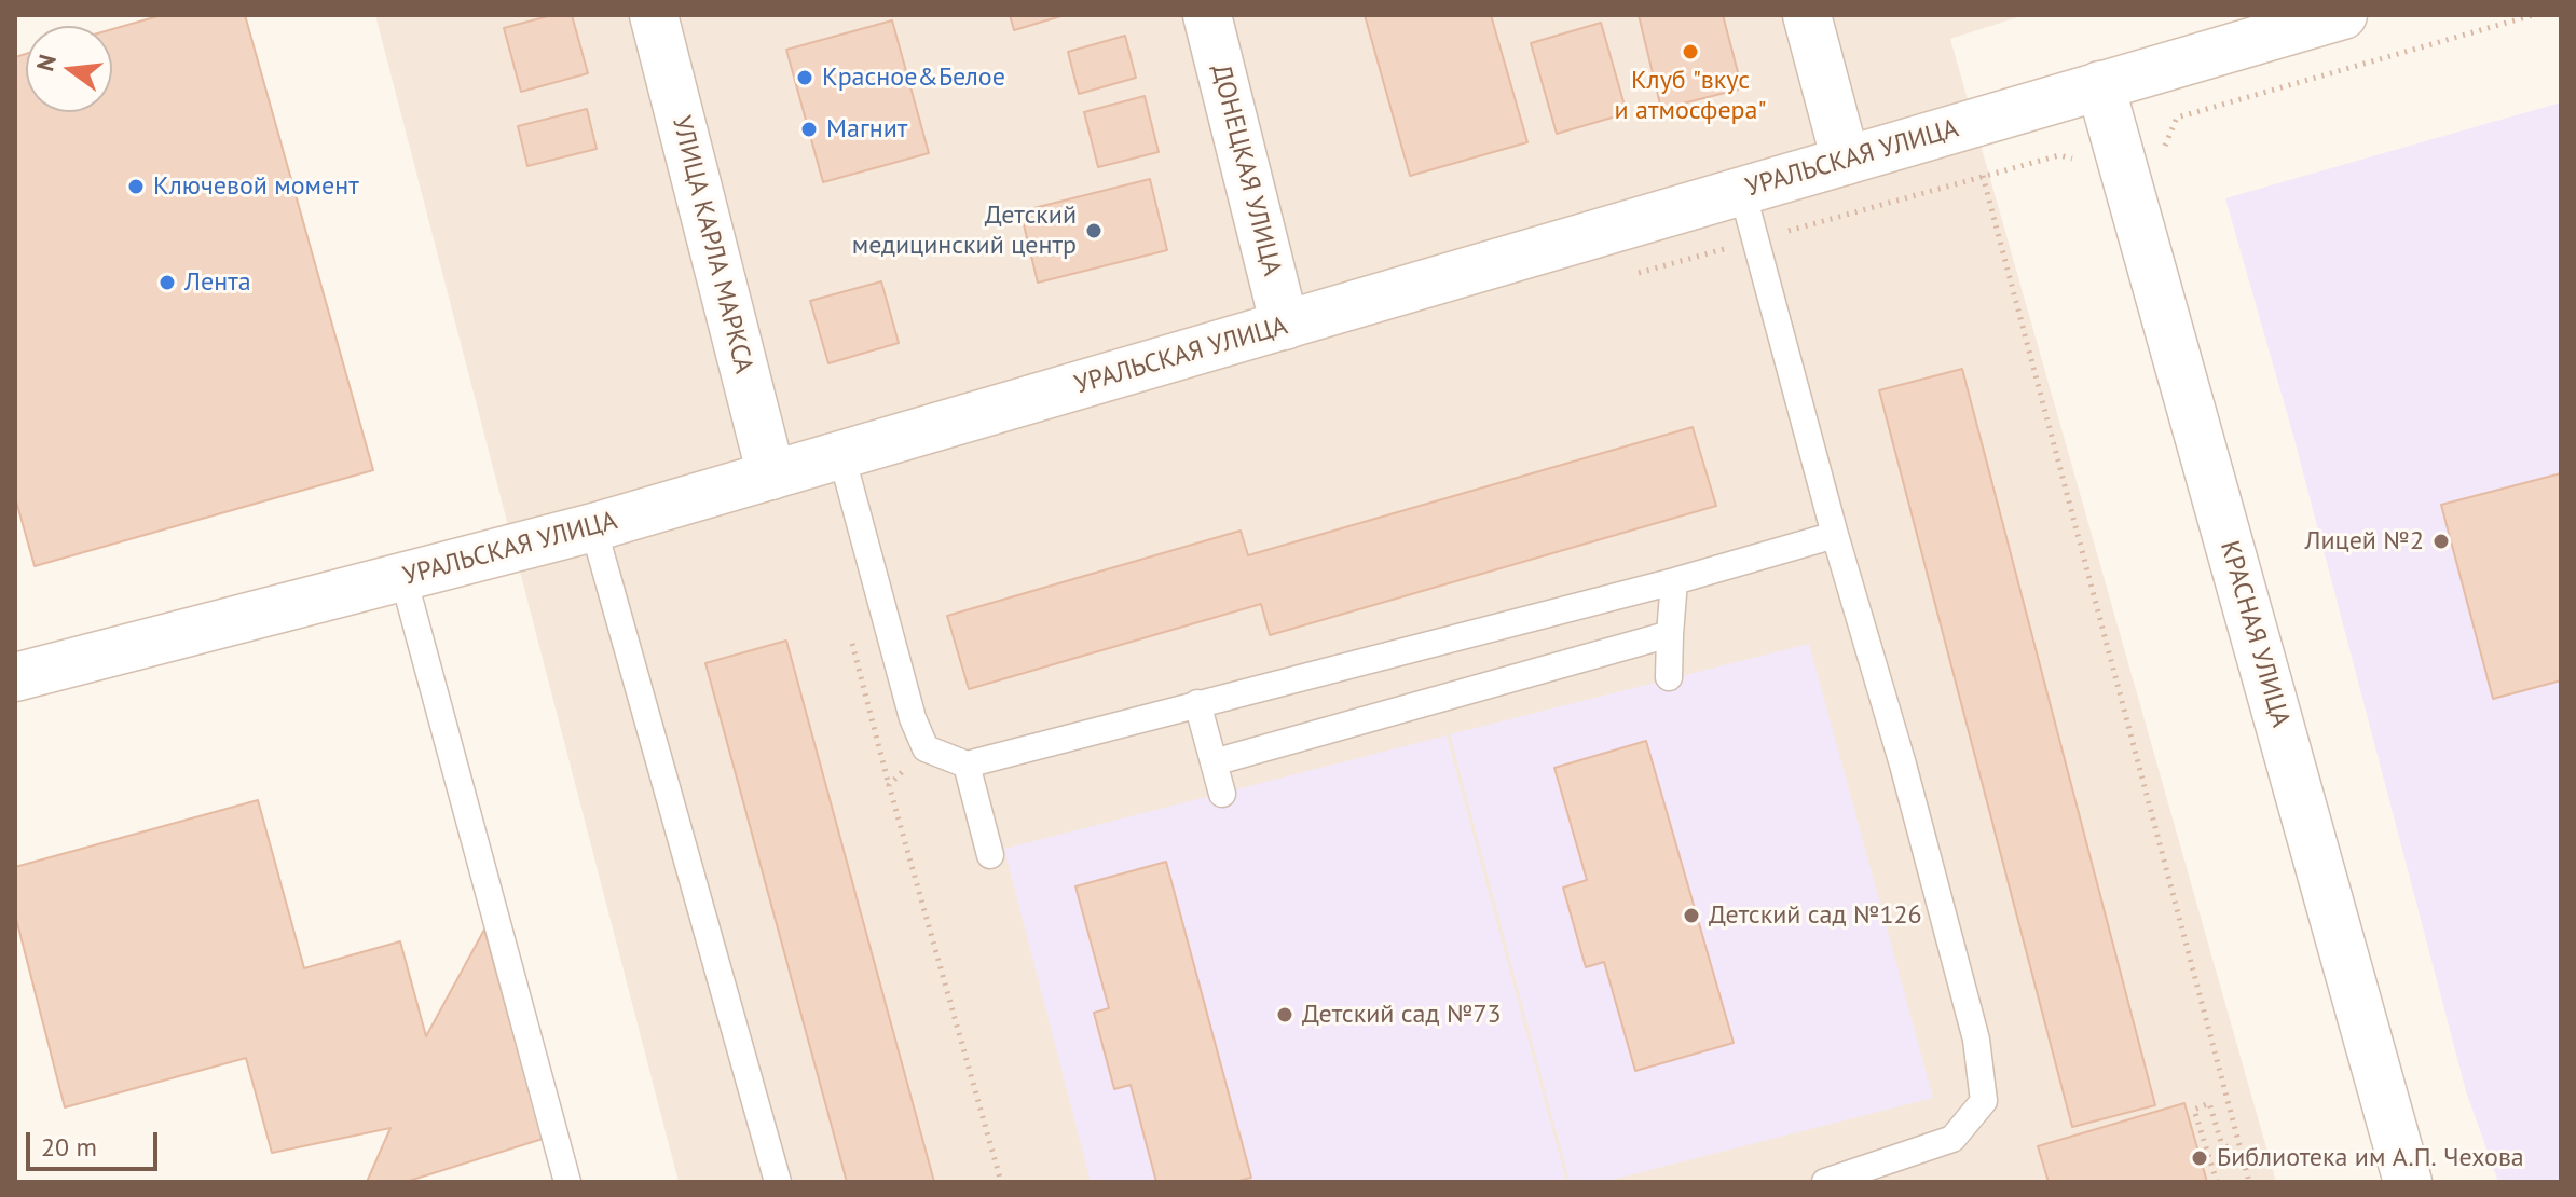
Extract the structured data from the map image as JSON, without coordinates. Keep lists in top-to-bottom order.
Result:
{
  "streets": {
    "street": [
      "УРАЛЬСКАЯ УЛИЦА",
      "ДОНЕЦКАЯ УЛИЦА",
      "УЛИЦА КАРЛА МАРКСА",
      "КРАСНАЯ УЛИЦА"
    ]
  },
  "crossings": [
    ["УРАЛЬСКАЯ УЛИЦА", "ДОНЕЦКАЯ УЛИЦА"],
    ["УРАЛЬСКАЯ УЛИЦА", "УЛИЦА КАРЛА МАРКСА"],
    ["УРАЛЬСКАЯ УЛИЦА", "КРАСНАЯ УЛИЦА"]
  ],
  "places": [
    "Клуб \"вкус и атмосфера\"",
    "Красное&Белое",
    "Магнит",
    "Ключевой момент",
    "Детский медицинский центр",
    "Лента",
    "Лицей №2",
    "Детский сад №126",
    "Детский сад №73",
    "Библиотека им А.П. Чехова"
  ],
  "scale_bar": "20 m",
  "north": "left"
}
